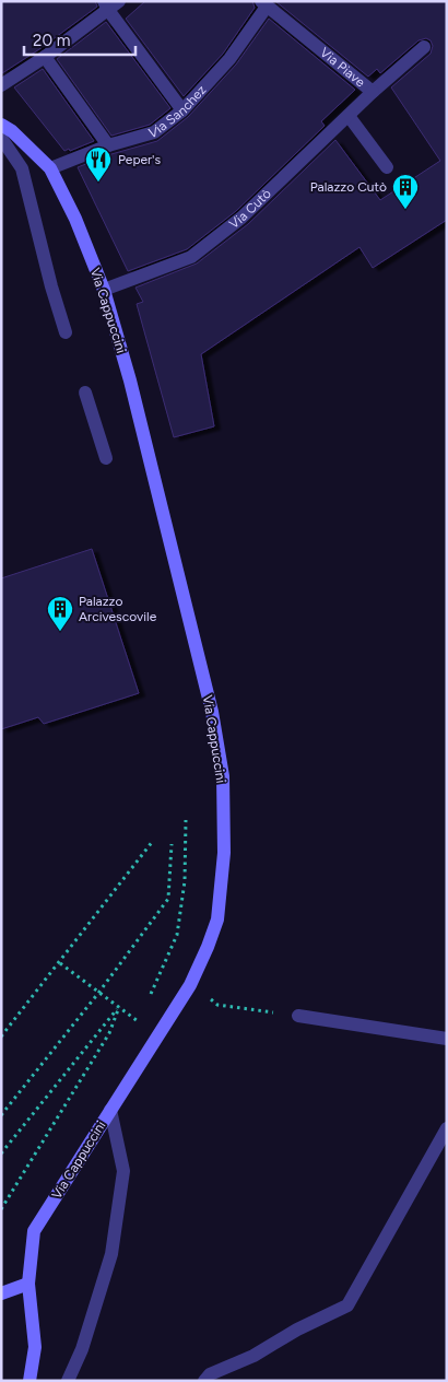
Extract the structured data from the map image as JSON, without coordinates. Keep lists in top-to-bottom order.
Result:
{
  "streets": {
    "street": [
      "Via Piave",
      "Via Sanchez",
      "Via Cutò",
      "Via Cappuccini"
    ]
  },
  "crossings": [
    ["Via Piave", "Via Sanchez"],
    ["Via Piave", "Via Cutò"],
    ["Via Sanchez", "Via Cappuccini"],
    ["Via Cutò", "Via Cappuccini"]
  ],
  "places": {
    "restaurant": ["Peper's"],
    "building": ["Palazzo Cutò", "Palazzo Arcivescovile"]
  },
  "scale_bar": "20 m"
}
